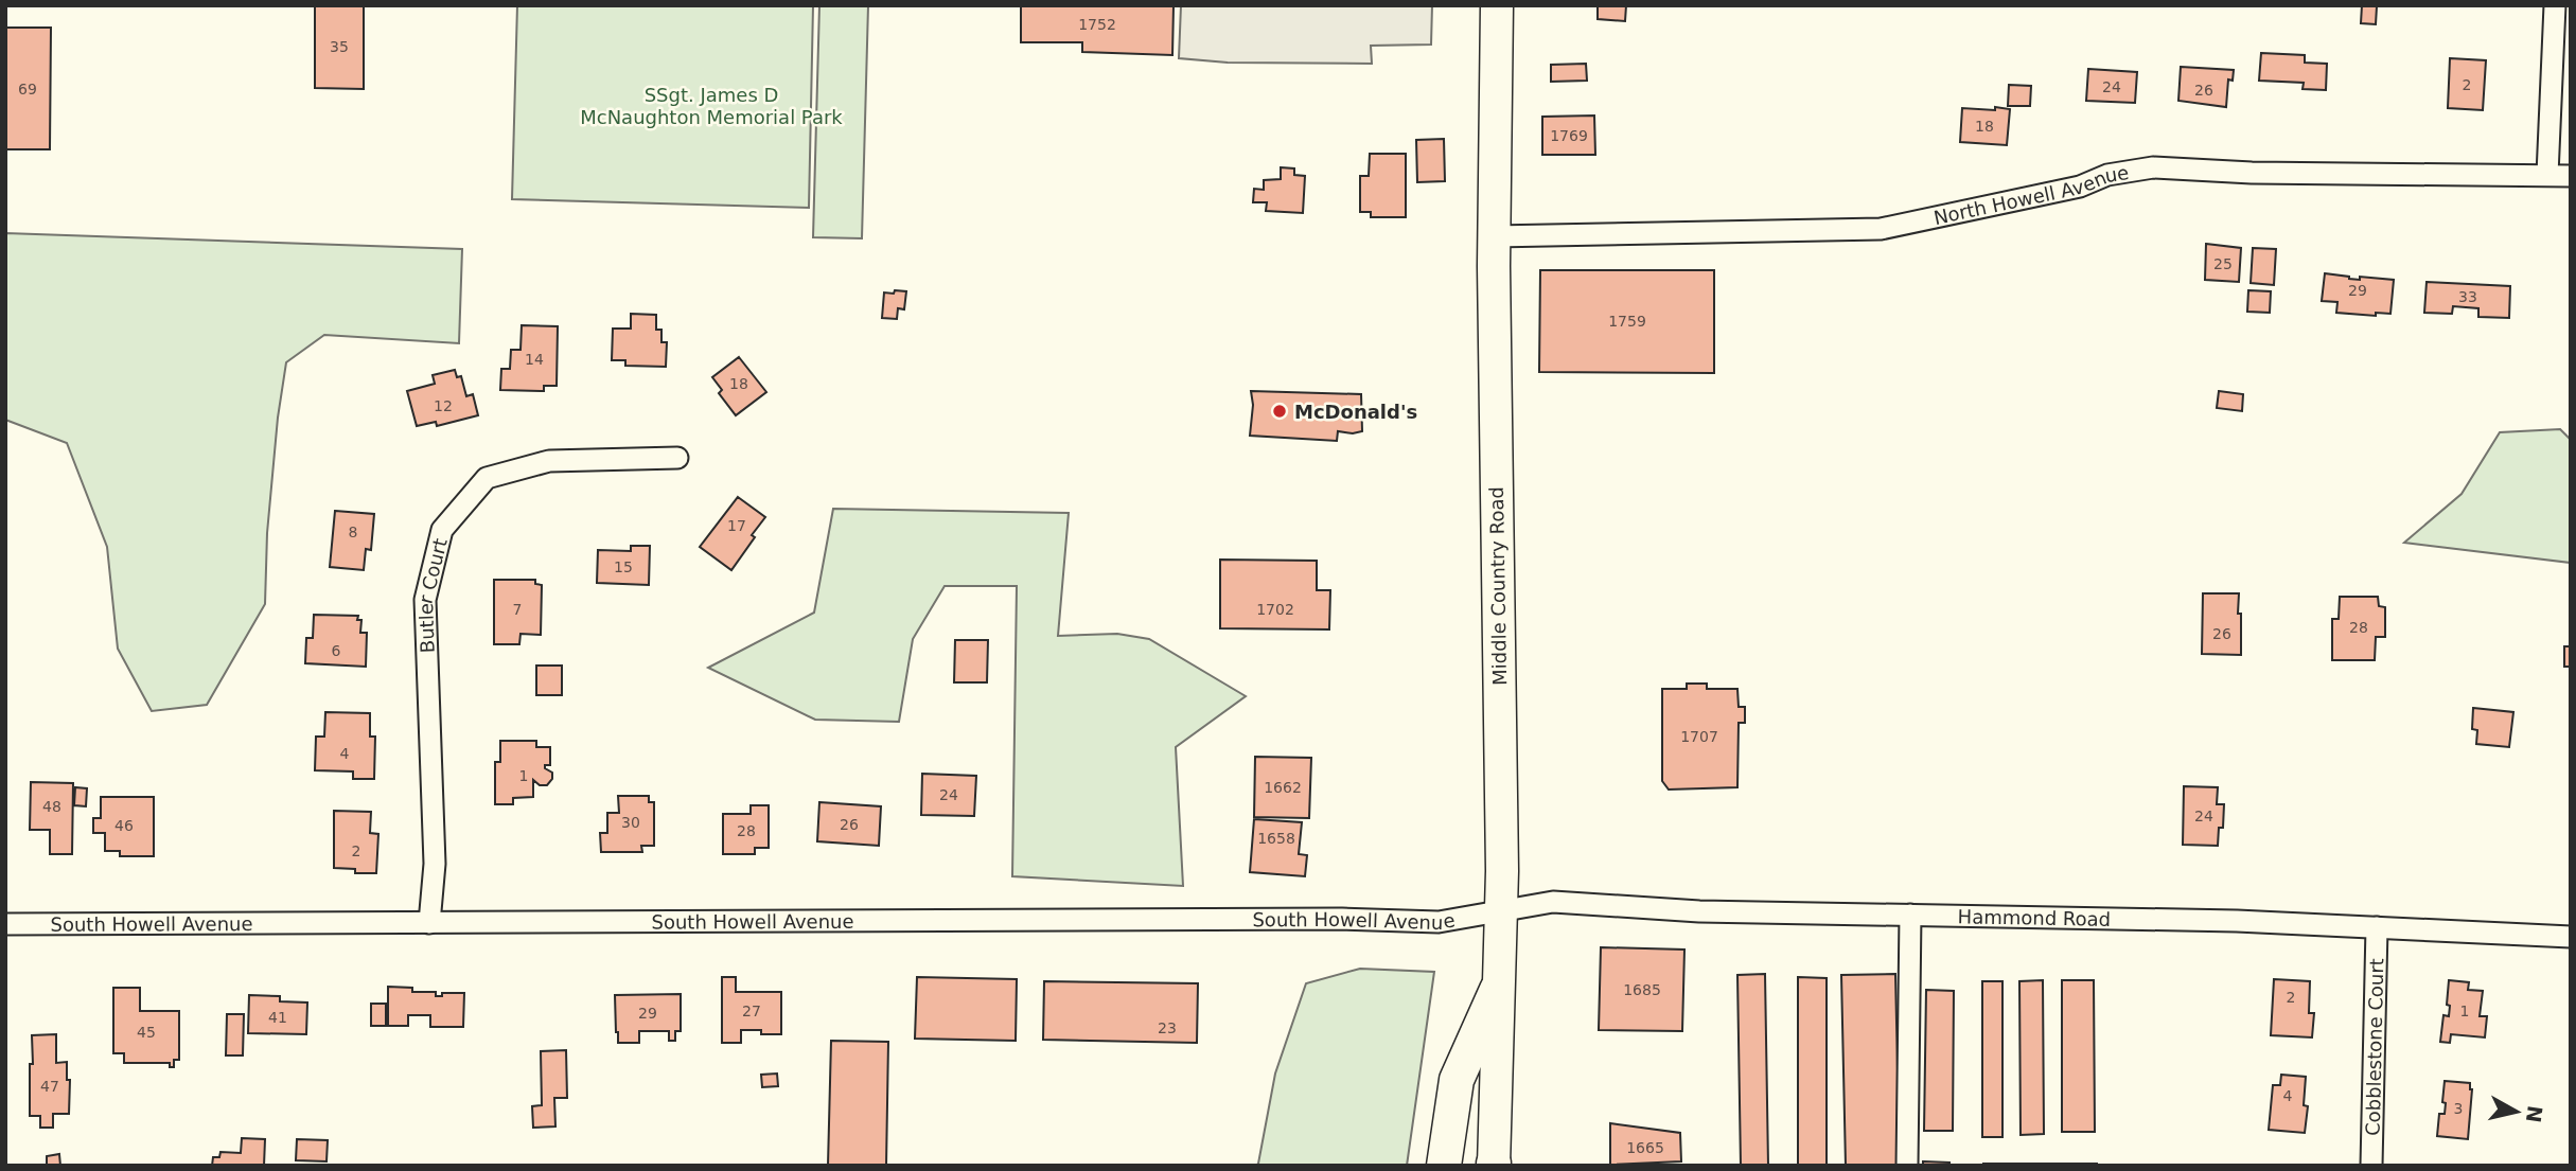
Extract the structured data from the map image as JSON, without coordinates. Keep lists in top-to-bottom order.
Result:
{
  "streets": {
    "main road": ["Middle Country Road"],
    "street": [
      "North Howell Avenue",
      "Butler Court",
      "Hammond Road",
      "South Howell Avenue",
      "Cobblestone Court"
    ]
  },
  "crossings": [
    ["North Howell Avenue", "Middle Country Road"],
    ["Middle Country Road", "Hammond Road"],
    ["Middle Country Road", "South Howell Avenue"],
    ["Butler Court", "South Howell Avenue"],
    ["Hammond Road", "South Howell Avenue"],
    ["Hammond Road", "Cobblestone Court"]
  ],
  "parks": ["SSgt. James D McNaughton Memorial Park"],
  "places": ["McDonald's"],
  "house_numbers": [
    "1752",
    "35",
    "2",
    "24",
    "69",
    "26",
    "18",
    "1769",
    "25",
    "29",
    "33",
    "1759",
    "14",
    "18",
    "12",
    "17",
    "8",
    "15",
    "7",
    "1702",
    "28",
    "26",
    "6",
    "1707",
    "4",
    "1",
    "1662",
    "24",
    "48",
    "24",
    "30",
    "26",
    "46",
    "28",
    "1658",
    "2",
    "1685",
    "2",
    "27",
    "1",
    "29",
    "41",
    "23",
    "45",
    "47",
    "4",
    "3",
    "1665"
  ],
  "north": "right"
}
